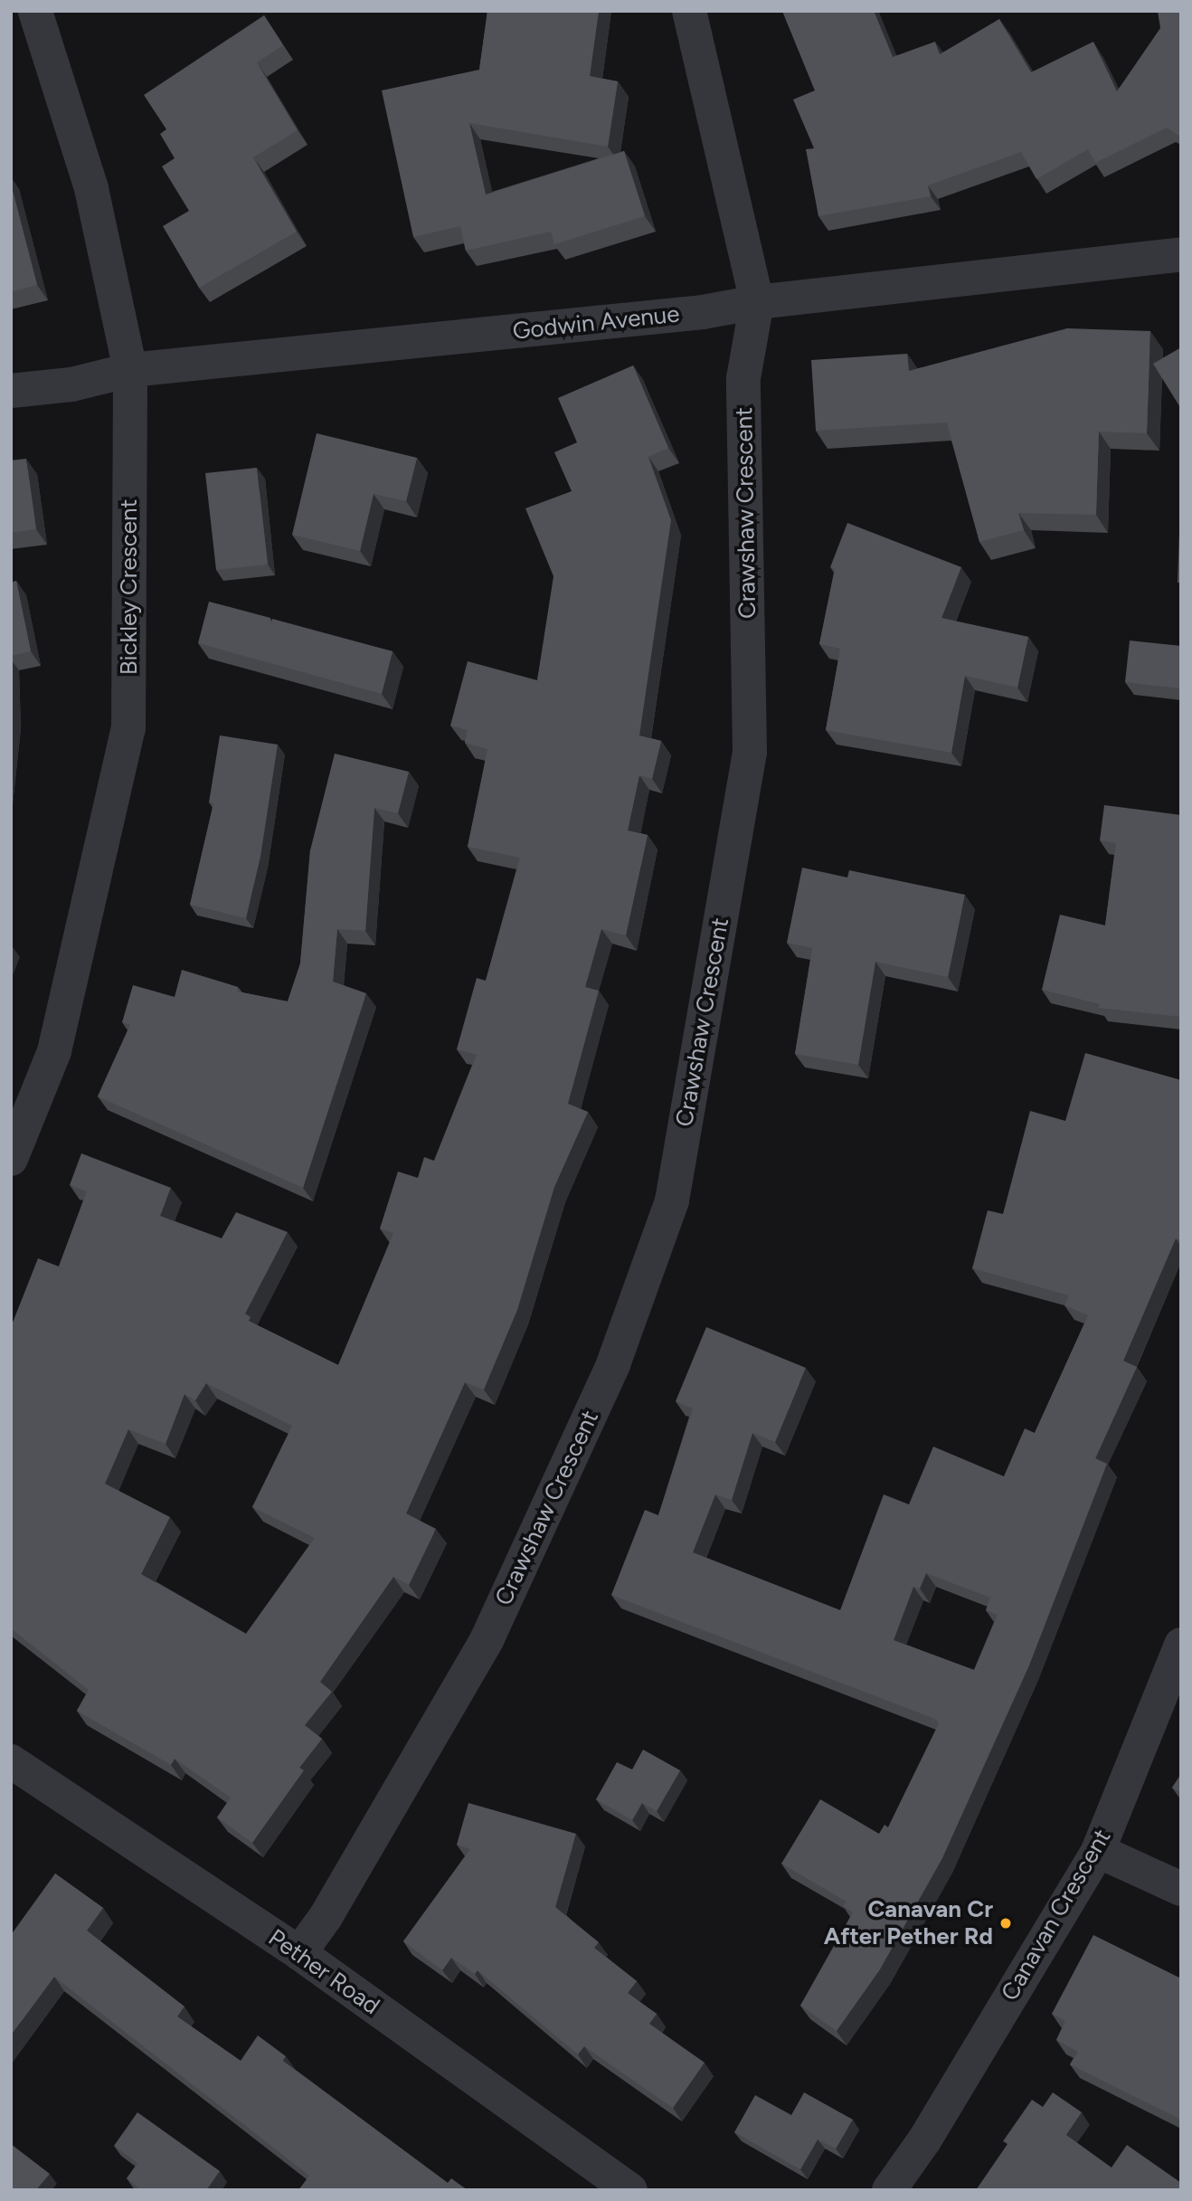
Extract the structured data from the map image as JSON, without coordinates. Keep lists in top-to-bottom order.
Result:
{
  "streets": {
    "street": [
      "Godwin Avenue",
      "Crawshaw Crescent",
      "Bickley Crescent",
      "Canavan Crescent",
      "Pether Road"
    ]
  },
  "crossings": [
    ["Godwin Avenue", "Crawshaw Crescent"],
    ["Godwin Avenue", "Bickley Crescent"],
    ["Crawshaw Crescent", "Pether Road"]
  ],
  "places": ["Canavan Cr After Pether Rd"]
}
